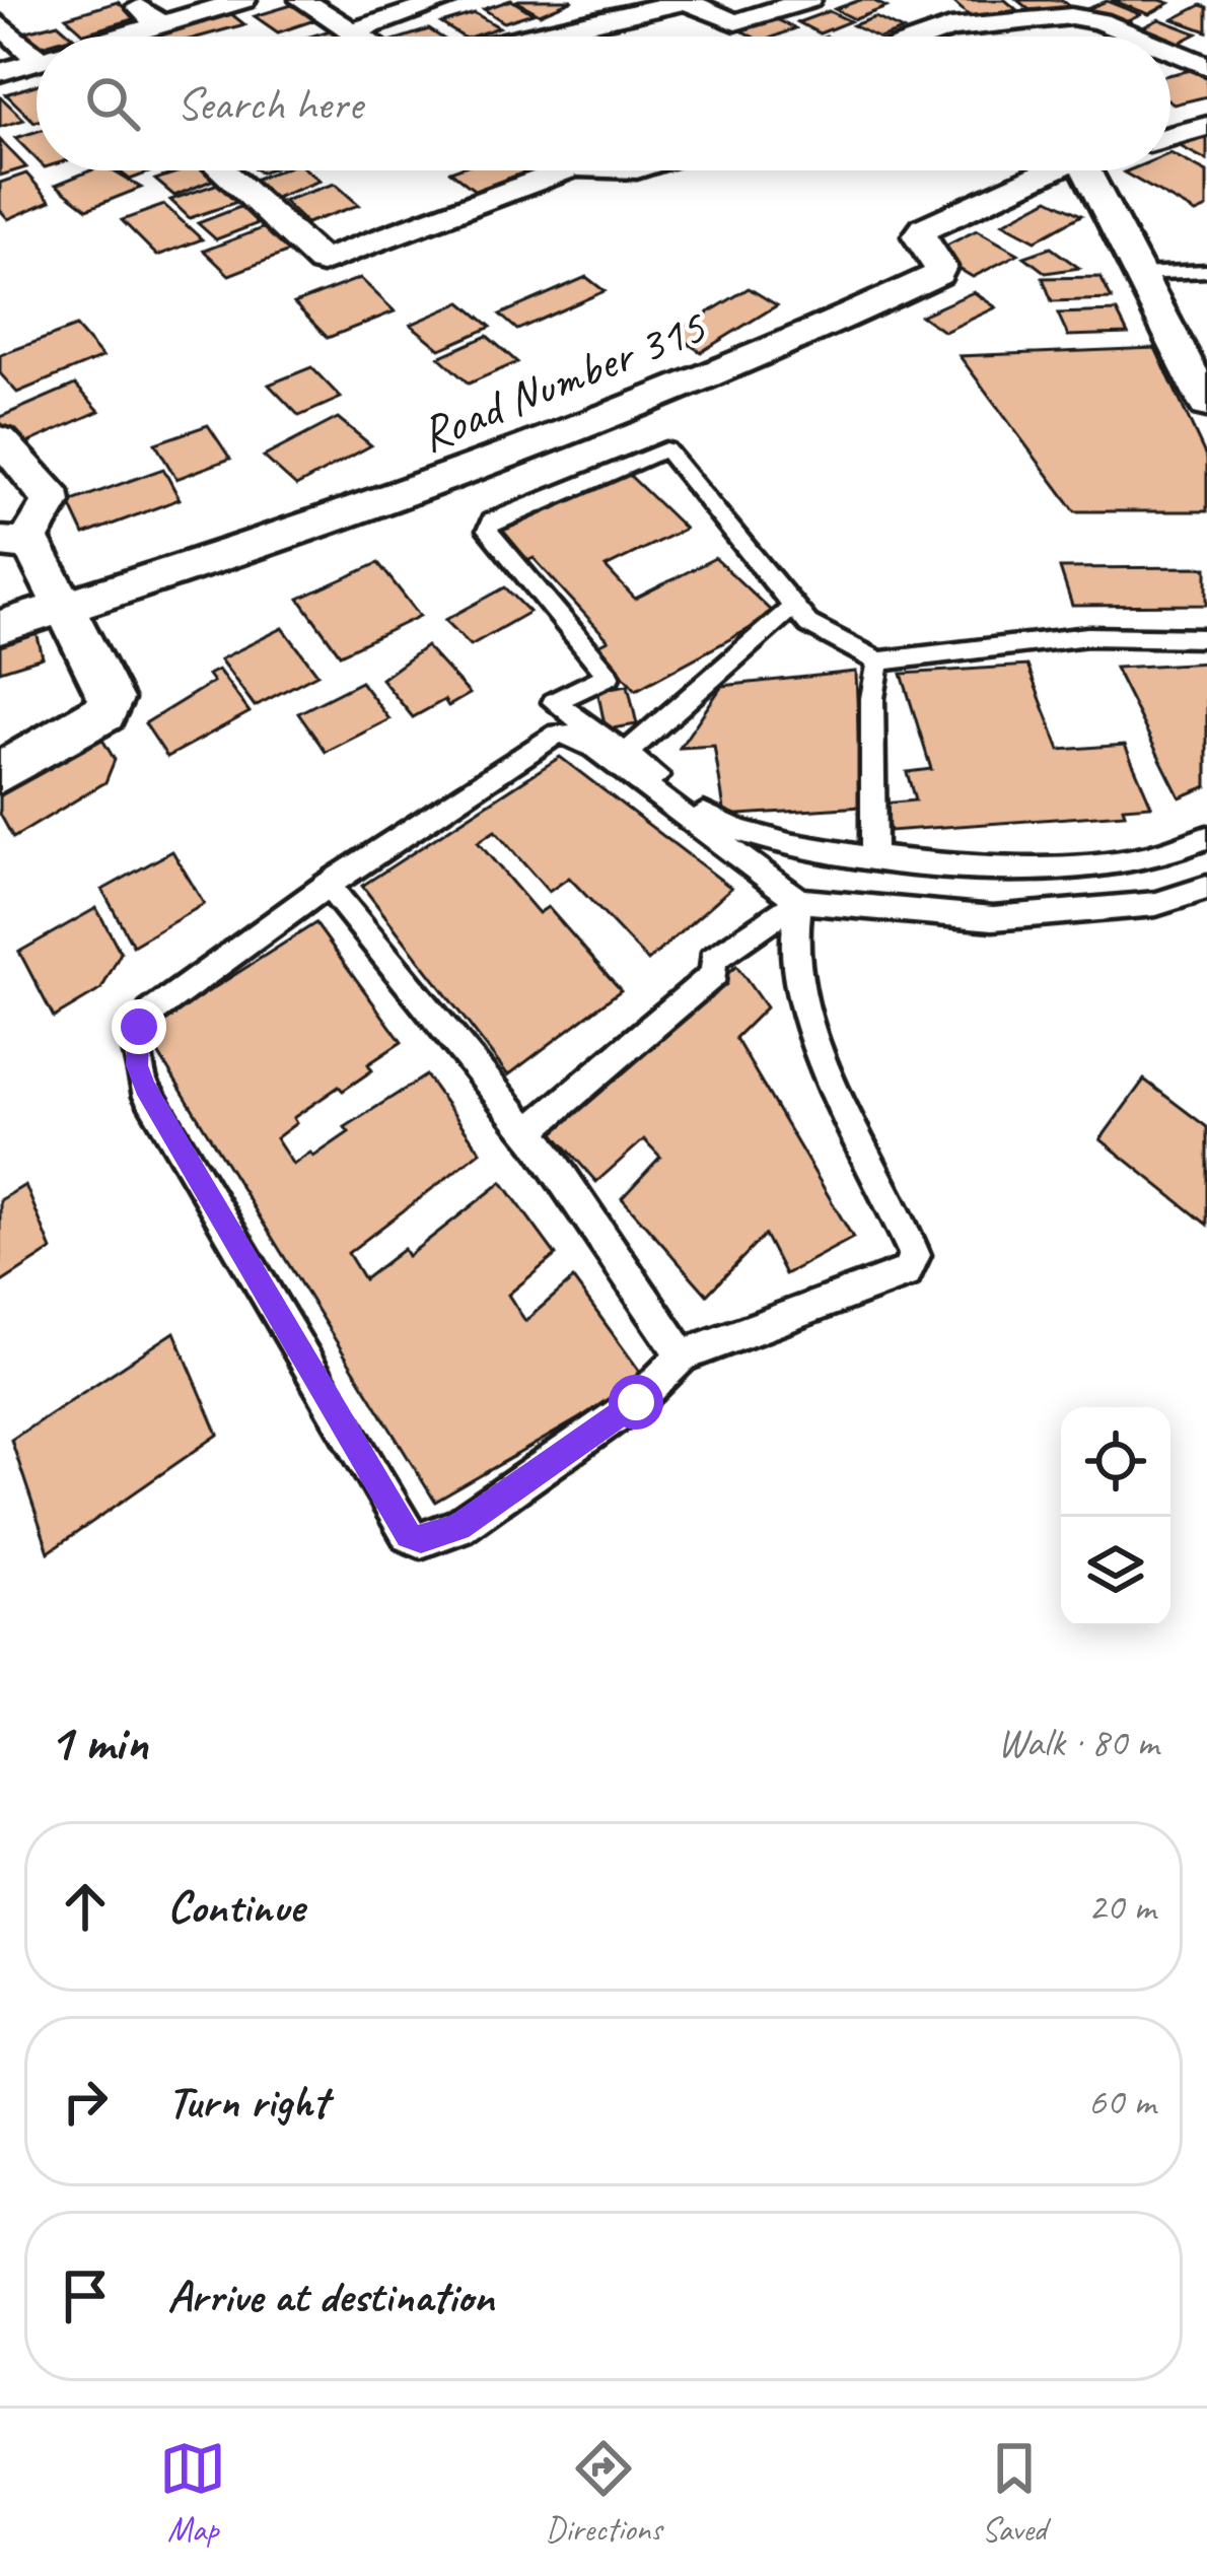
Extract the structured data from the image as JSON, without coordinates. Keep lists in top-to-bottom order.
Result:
{
  "streets": {
    "street": ["Road Number 315"]
  },
  "page": {
    "search": "Search here",
    "heading": ["1 min", "Walk · 80 m"],
    "list": [
      ["Continue", "20 m"],
      ["Turn right", "60 m"],
      "Arrive at destination"
    ],
    "nav": ["Map", "Directions", "Saved"]
  }
}
